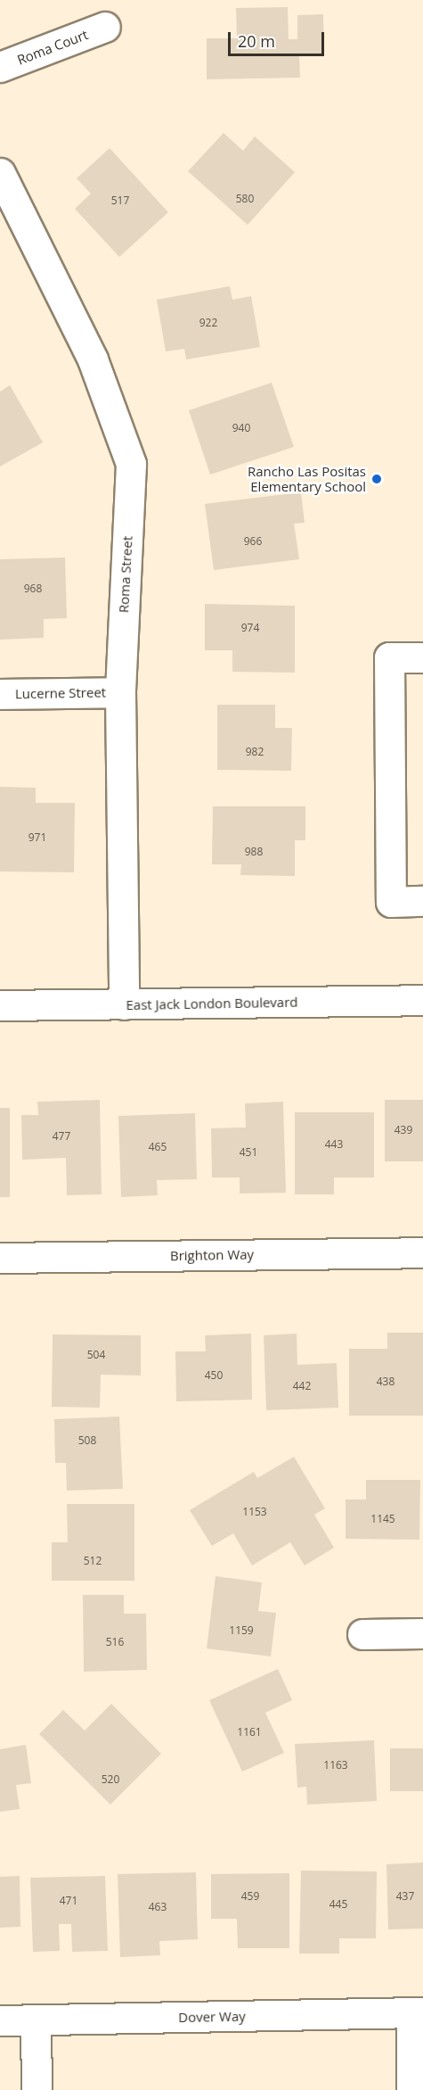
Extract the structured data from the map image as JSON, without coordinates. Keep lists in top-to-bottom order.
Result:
{
  "streets": {
    "street": [
      "Roma Court",
      "Roma Street",
      "Lucerne Street",
      "East Jack London Boulevard",
      "Brighton Way",
      "Dover Way"
    ]
  },
  "crossings": [
    ["Roma Street", "Lucerne Street"],
    ["Roma Street", "East Jack London Boulevard"]
  ],
  "places": ["Rancho Las Positas Elementary School"],
  "house_numbers": [
    "580",
    "517",
    "922",
    "940",
    "966",
    "968",
    "974",
    "982",
    "971",
    "988",
    "439",
    "477",
    "443",
    "465",
    "451",
    "504",
    "450",
    "438",
    "442",
    "508",
    "1153",
    "1145",
    "512",
    "1159",
    "516",
    "1161",
    "1163",
    "520",
    "459",
    "437",
    "471",
    "445",
    "463"
  ],
  "scale_bar": "20 m"
}
